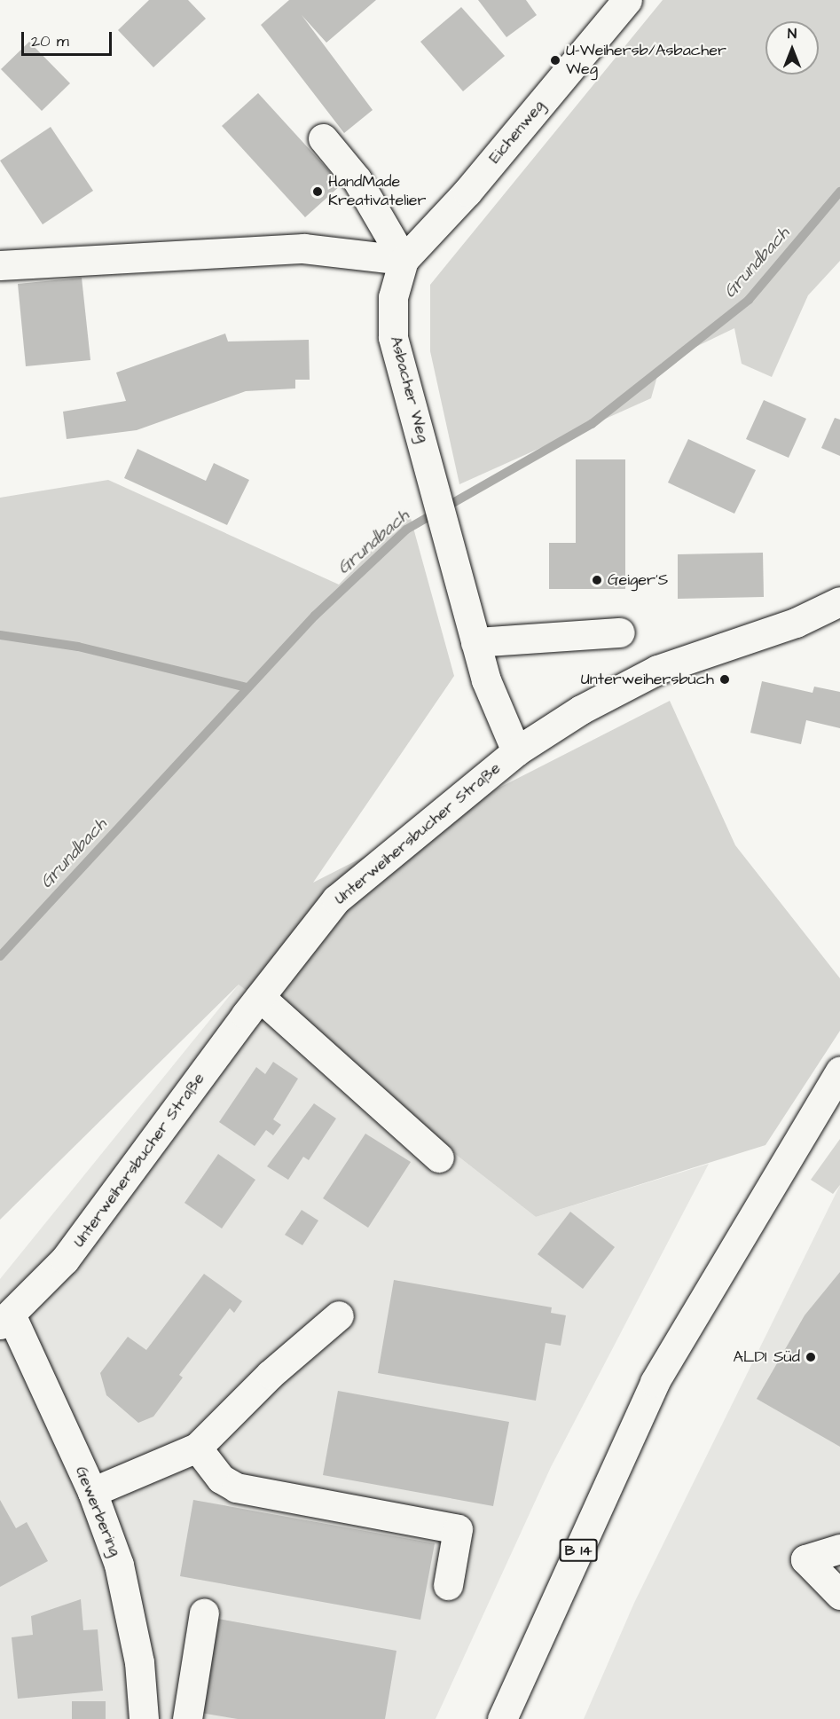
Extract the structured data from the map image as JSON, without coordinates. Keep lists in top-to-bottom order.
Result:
{
  "streets": {
    "street": [
      "Eichenweg",
      "Asbacher Weg",
      "Unterweihersbucher Straße",
      "Gewerbering",
      "B 14"
    ]
  },
  "crossings": [
    ["Eichenweg", "Asbacher Weg"],
    ["Asbacher Weg", "Unterweihersbucher Straße"],
    ["Unterweihersbucher Straße", "Gewerbering"]
  ],
  "water": ["Grundbach"],
  "places": [
    "U-Weihersb/Asbacher Weg",
    "HandMade Kreativatelier",
    "Geiger’S",
    "Unterweihersbuch",
    "ALDI Süd"
  ],
  "scale_bar": "20 m",
  "north": "top"
}
